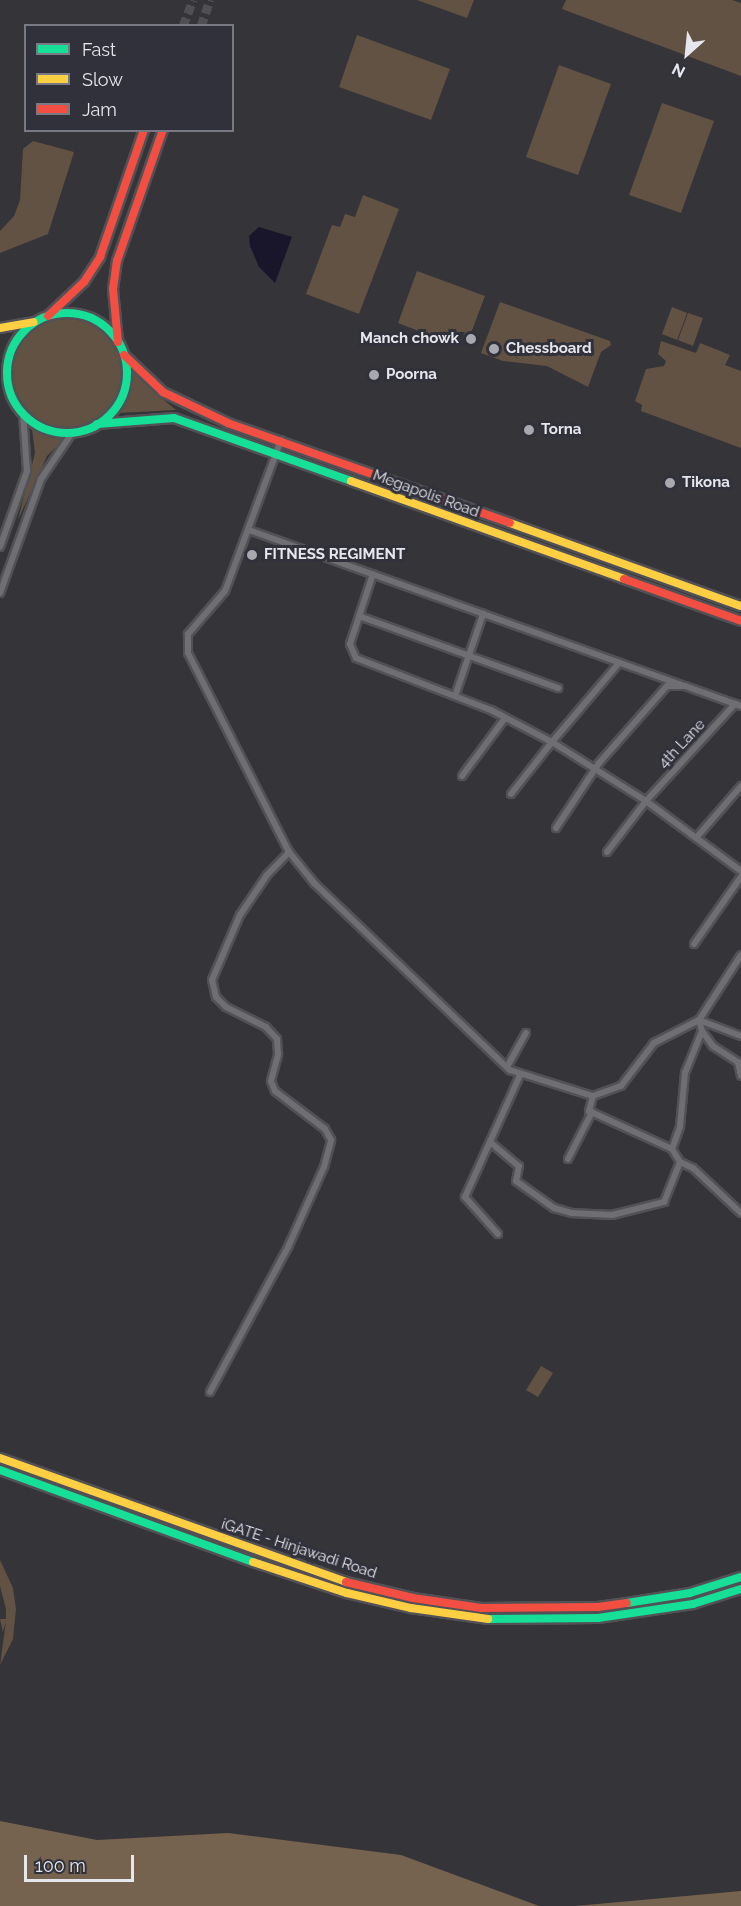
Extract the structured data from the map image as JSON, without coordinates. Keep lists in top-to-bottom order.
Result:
{
  "streets": {
    "main road": ["Megapolis Road", "iGATE - Hinjawadi Road"],
    "street": ["4th Lane"]
  },
  "places": [
    "Manch chowk",
    "Chessboard",
    "Poorna",
    "Torna",
    "Tikona",
    "FITNESS REGIMENT"
  ],
  "legend": ["Fast", "Slow", "Jam"],
  "scale_bar": "100 m",
  "north": "bottom left"
}
